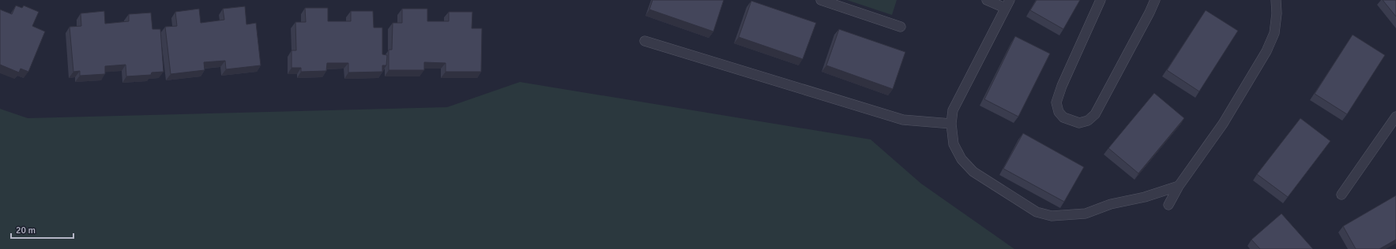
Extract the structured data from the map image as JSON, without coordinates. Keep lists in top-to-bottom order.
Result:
{
  "scale_bar": "20 m"
}
